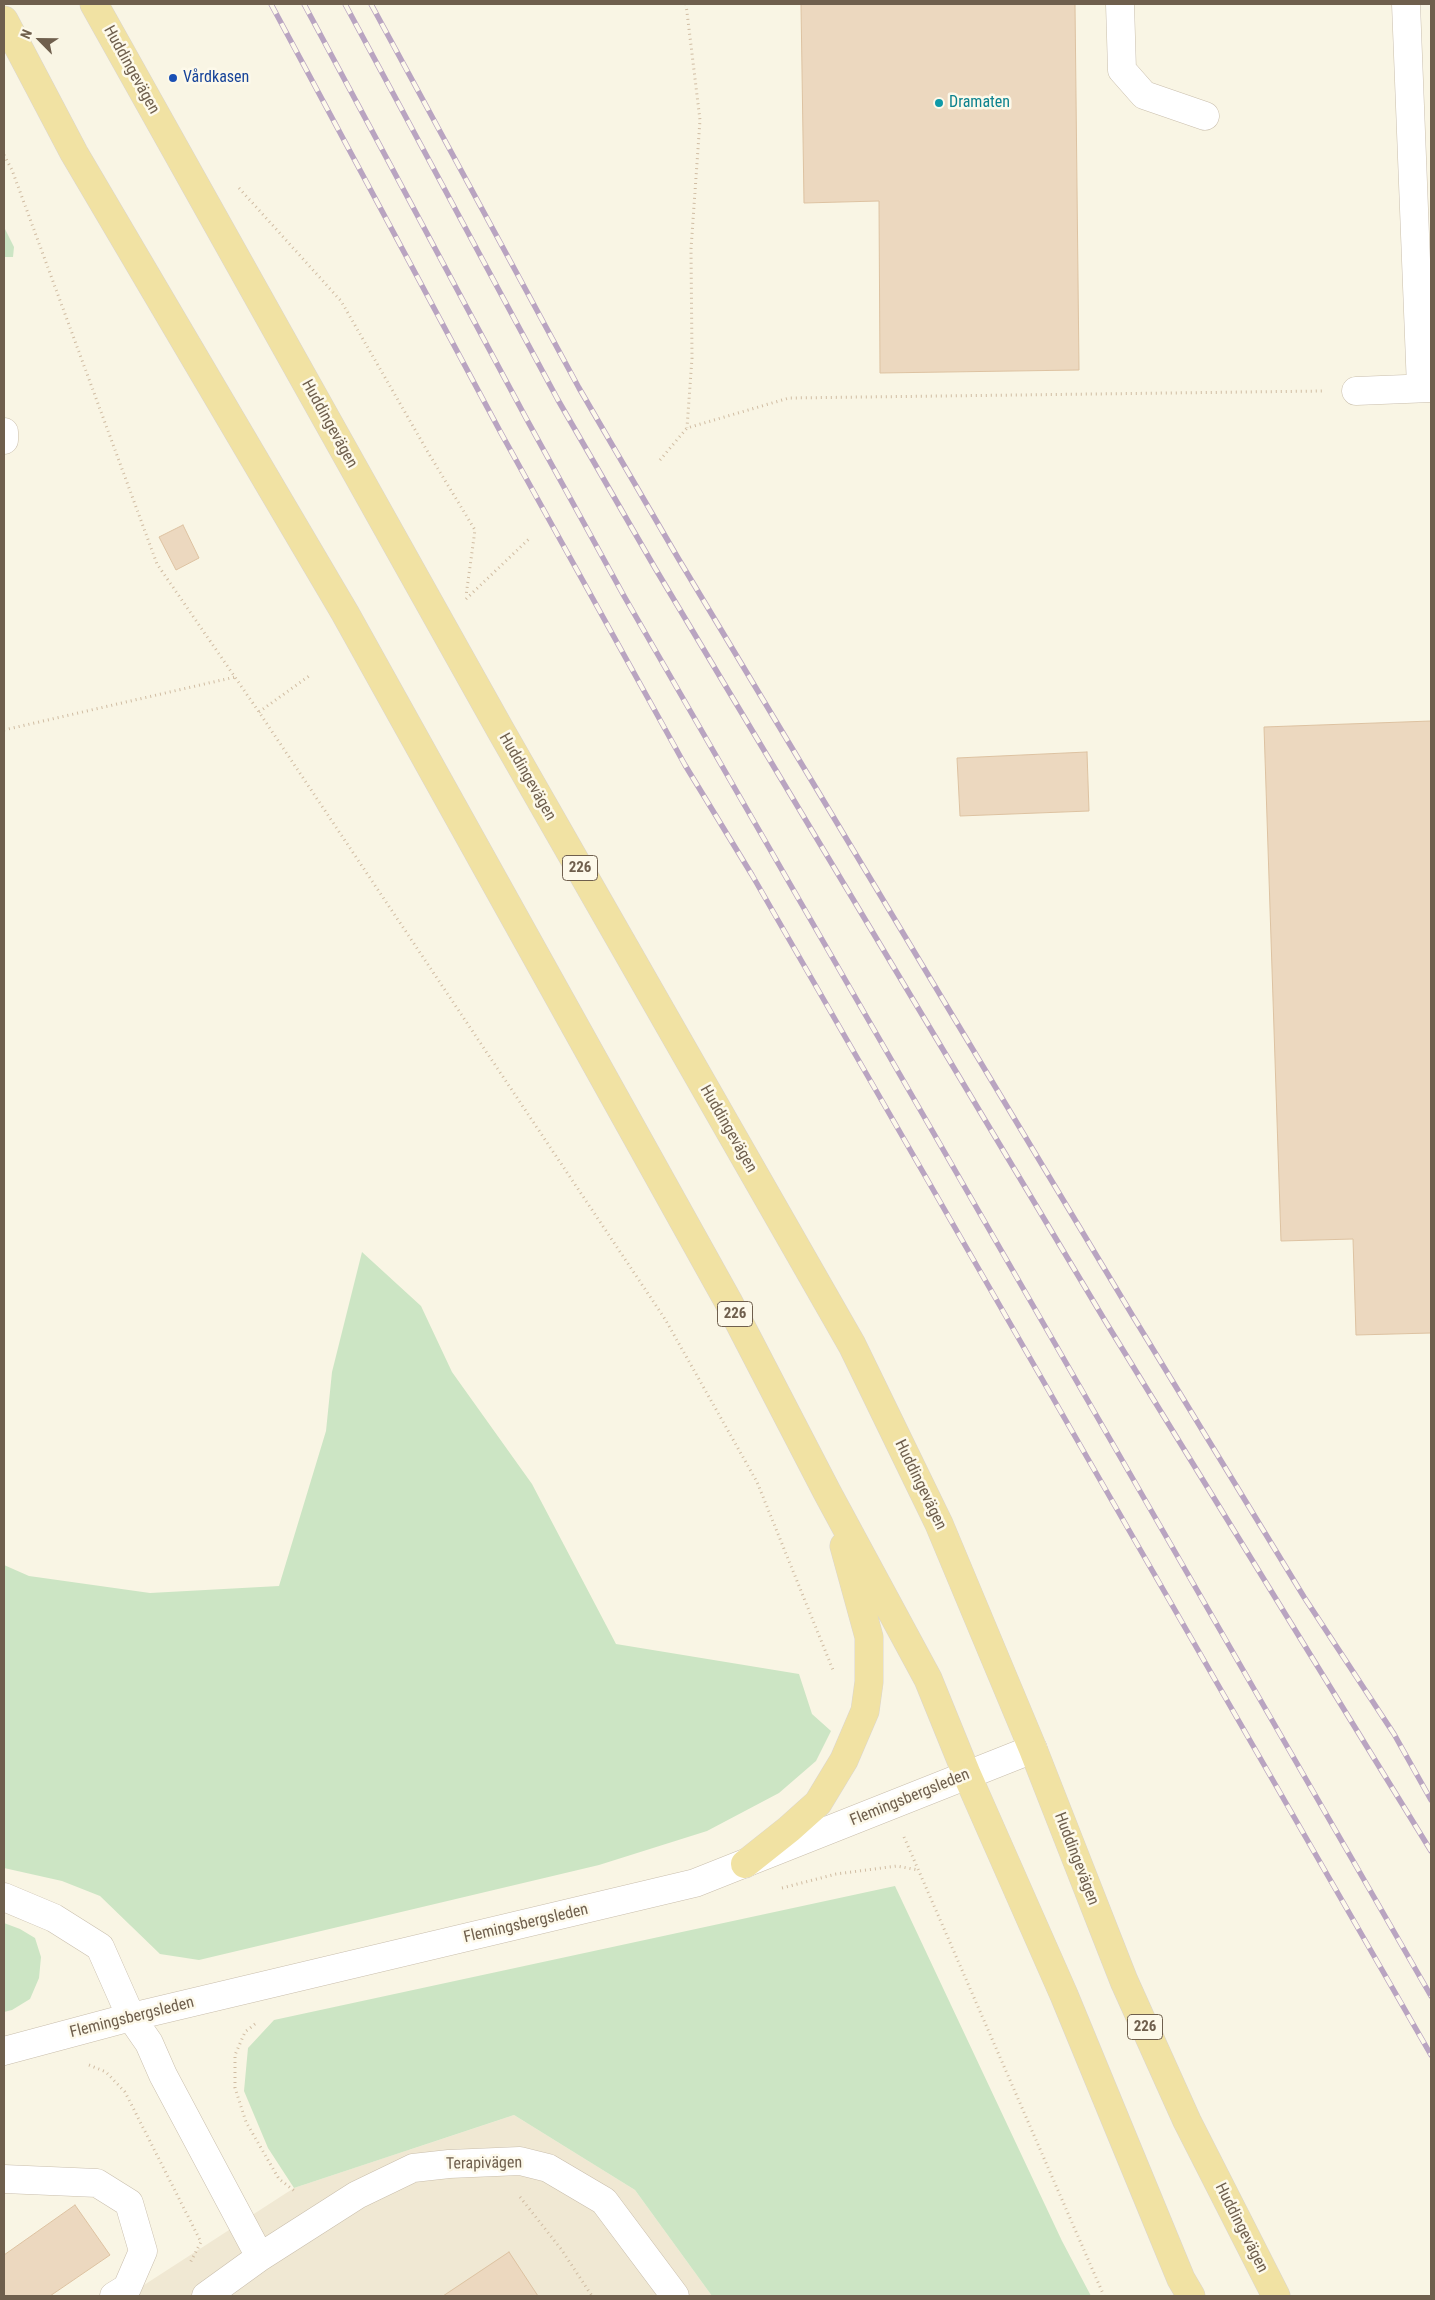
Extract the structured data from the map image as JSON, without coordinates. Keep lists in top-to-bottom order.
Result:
{
  "streets": {
    "main road": ["Huddingevägen", "226"],
    "street": ["Flemingsbergsleden", "Terapivägen"]
  },
  "crossings": [
    ["Huddingevägen", "Flemingsbergsleden"],
    ["226", "Flemingsbergsleden"]
  ],
  "places": ["Vårdkasen", "Dramaten"],
  "north": "top left"
}
